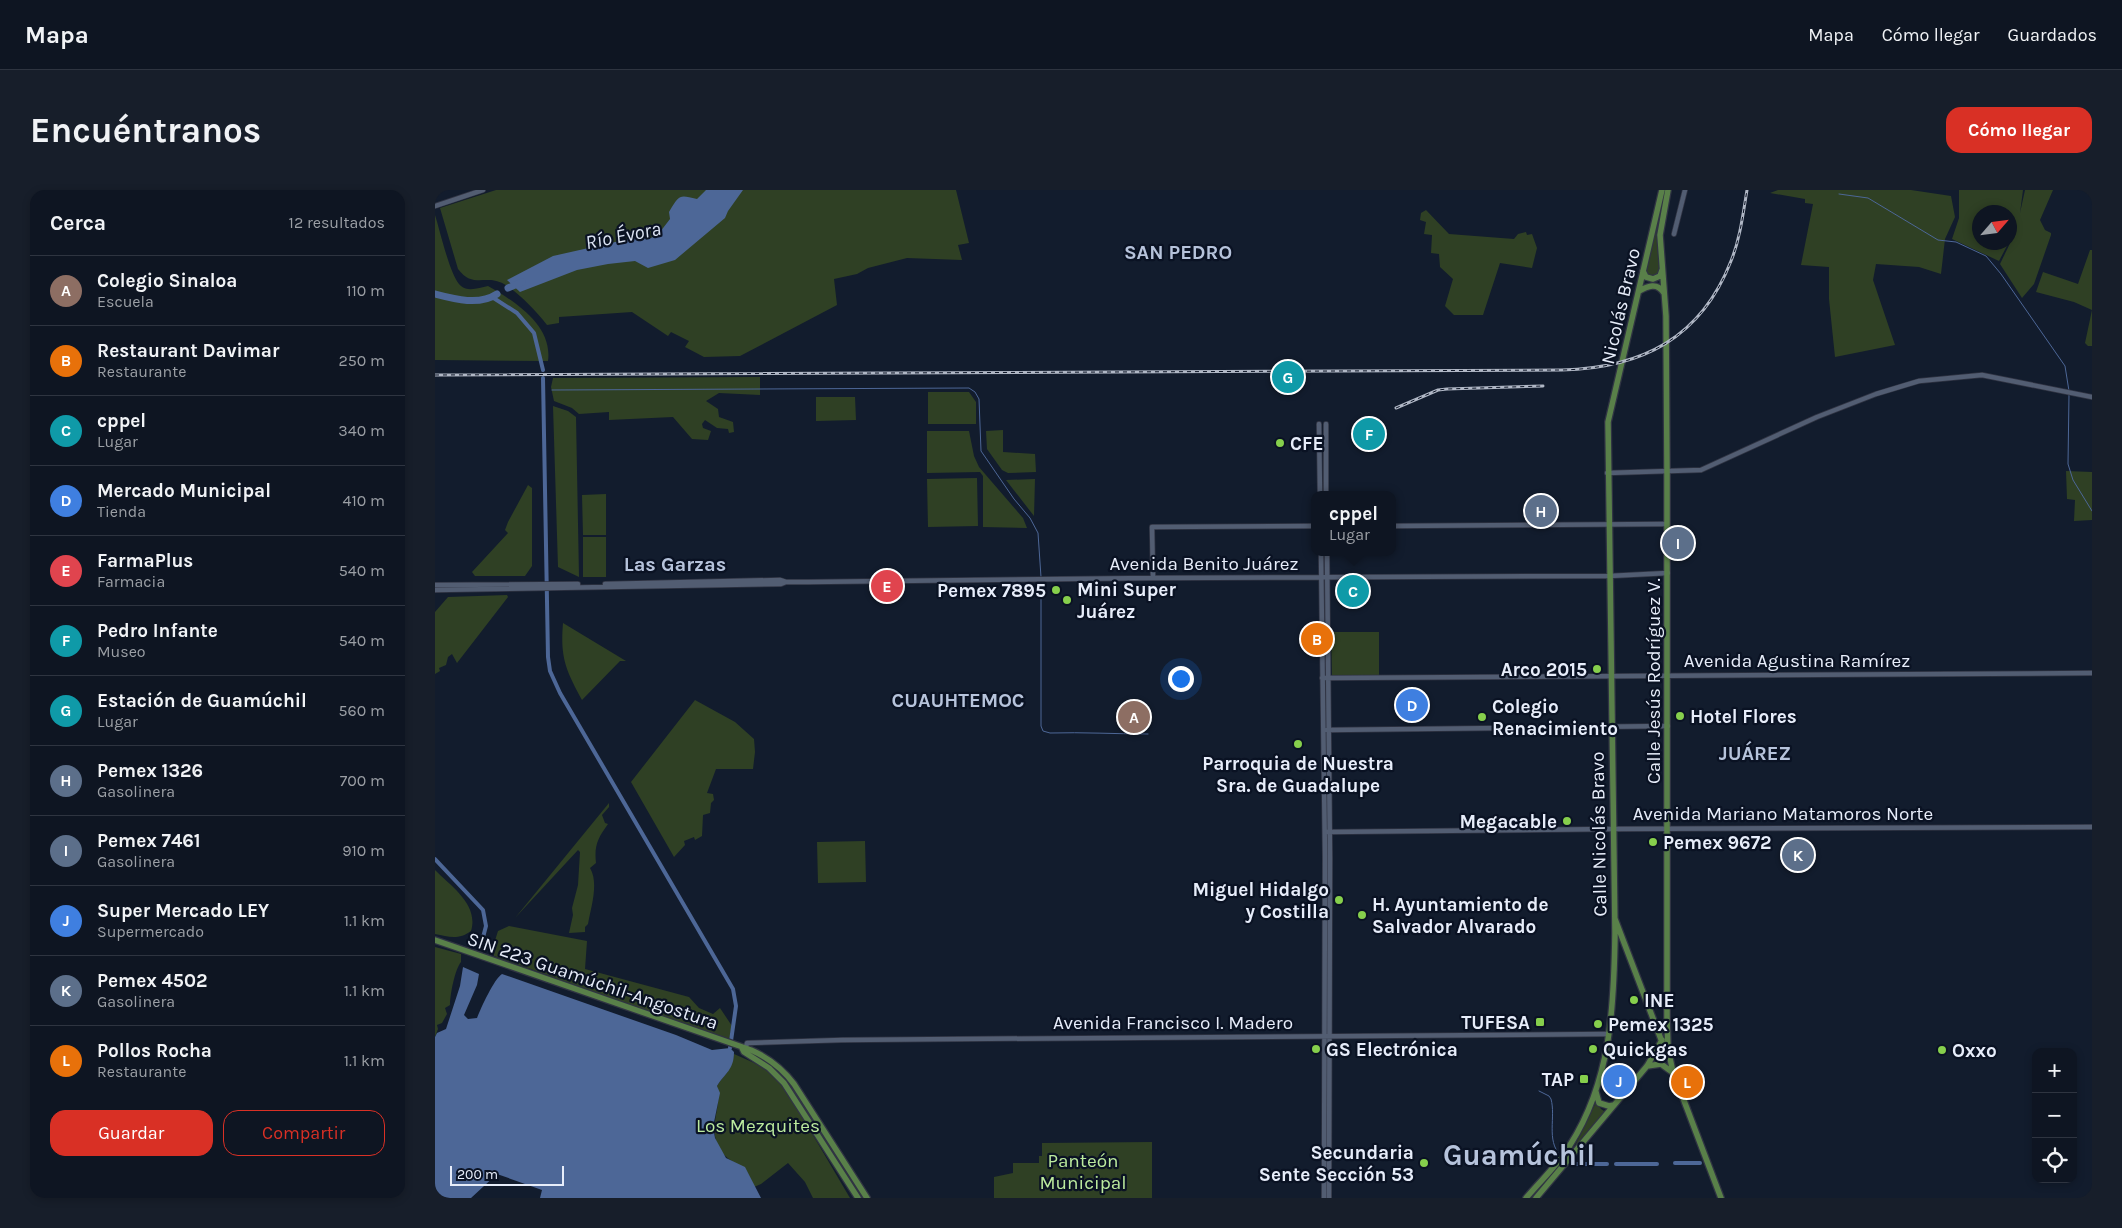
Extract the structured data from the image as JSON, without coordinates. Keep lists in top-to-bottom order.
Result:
{
  "streets": {
    "main road": [
      "Nicolás Bravo",
      "Calle Jesús Rodríguez V.",
      "Calle Nicolás Bravo",
      "SIN 223 Guamúchil-Angostura"
    ],
    "street": [
      "Avenida Benito Juárez",
      "Avenida Agustina Ramírez",
      "Avenida Mariano Matamoros Norte",
      "Avenida Francisco I. Madero"
    ]
  },
  "crossings": [
    ["Nicolás Bravo", "Calle Nicolás Bravo"],
    ["Avenida Benito Juárez", "Calle Jesús Rodríguez V."],
    ["Avenida Benito Juárez", "Calle Nicolás Bravo"],
    ["Avenida Agustina Ramírez", "Calle Jesús Rodríguez V."],
    ["Avenida Agustina Ramírez", "Calle Nicolás Bravo"],
    ["Calle Jesús Rodríguez V.", "Avenida Mariano Matamoros Norte"],
    ["Avenida Mariano Matamoros Norte", "Calle Nicolás Bravo"],
    ["Calle Nicolás Bravo", "Avenida Francisco I. Madero"],
    ["SIN 223 Guamúchil-Angostura", "Avenida Francisco I. Madero"]
  ],
  "districts": [
    "SAN PEDRO",
    "Las Garzas",
    "CUAUHTEMOC",
    "JUÁREZ",
    "Guamúchil"
  ],
  "water": ["Río Évora"],
  "parks": ["Los Mezquites", "Panteón Municipal"],
  "places": {
    "other": [
      "CFE",
      "Pemex 7895",
      "Mini Super Juárez",
      "Arco 2015",
      "Hotel Flores",
      "Colegio Renacimiento",
      "Parroquia de Nuestra Sra. de Guadalupe",
      "Megacable",
      "Pemex 9672",
      "Miguel Hidalgo y Costilla",
      "H. Ayuntamiento de Salvador Alvarado",
      "INE",
      "Pemex 1325",
      "GS Electrónica",
      "Quickgas",
      "Oxxo",
      "Secundaria Sente Sección 53"
    ],
    "transit": ["TUFESA", "TAP"]
  },
  "scale_bar": "200 m",
  "north": "top right",
  "page": {
    "header": "Mapa",
    "nav": ["Mapa", "Cómo llegar", "Guardados"],
    "buttons": [
      "Cómo llegar",
      ["Guardar", "Compartir"]
    ],
    "title": "Encuéntranos",
    "heading": ["Cerca", "12 resultados"],
    "list": [
      {
        "mark": "A",
        "name": "Colegio Sinaloa",
        "note": "Escuela",
        "value": "110 m"
      },
      {
        "mark": "B",
        "name": "Restaurant Davimar",
        "note": "Restaurante",
        "value": "250 m"
      },
      {
        "mark": "C",
        "name": "cppel",
        "note": "Lugar",
        "value": "340 m"
      },
      {
        "mark": "D",
        "name": "Mercado Municipal",
        "note": "Tienda",
        "value": "410 m"
      },
      {
        "mark": "E",
        "name": "FarmaPlus",
        "note": "Farmacia",
        "value": "540 m"
      },
      {
        "mark": "F",
        "name": "Pedro Infante",
        "note": "Museo",
        "value": "540 m"
      },
      {
        "mark": "G",
        "name": "Estación de Guamúchil",
        "note": "Lugar",
        "value": "560 m"
      },
      {
        "mark": "H",
        "name": "Pemex 1326",
        "note": "Gasolinera",
        "value": "700 m"
      },
      {
        "mark": "I",
        "name": "Pemex 7461",
        "note": "Gasolinera",
        "value": "910 m"
      },
      {
        "mark": "J",
        "name": "Super Mercado LEY",
        "note": "Supermercado",
        "value": "1.1 km"
      },
      {
        "mark": "K",
        "name": "Pemex 4502",
        "note": "Gasolinera",
        "value": "1.1 km"
      },
      {
        "mark": "L",
        "name": "Pollos Rocha",
        "note": "Restaurante",
        "value": "1.1 km"
      }
    ],
    "pins": [
      "G",
      "F",
      "H",
      "I",
      "E",
      "C",
      "B",
      "D",
      "A",
      "K",
      "J",
      "L"
    ],
    "popup": ["cppel", "Lugar"],
    "map_buttons": ["+", "−"],
    "scale": "200 m"
  }
}
